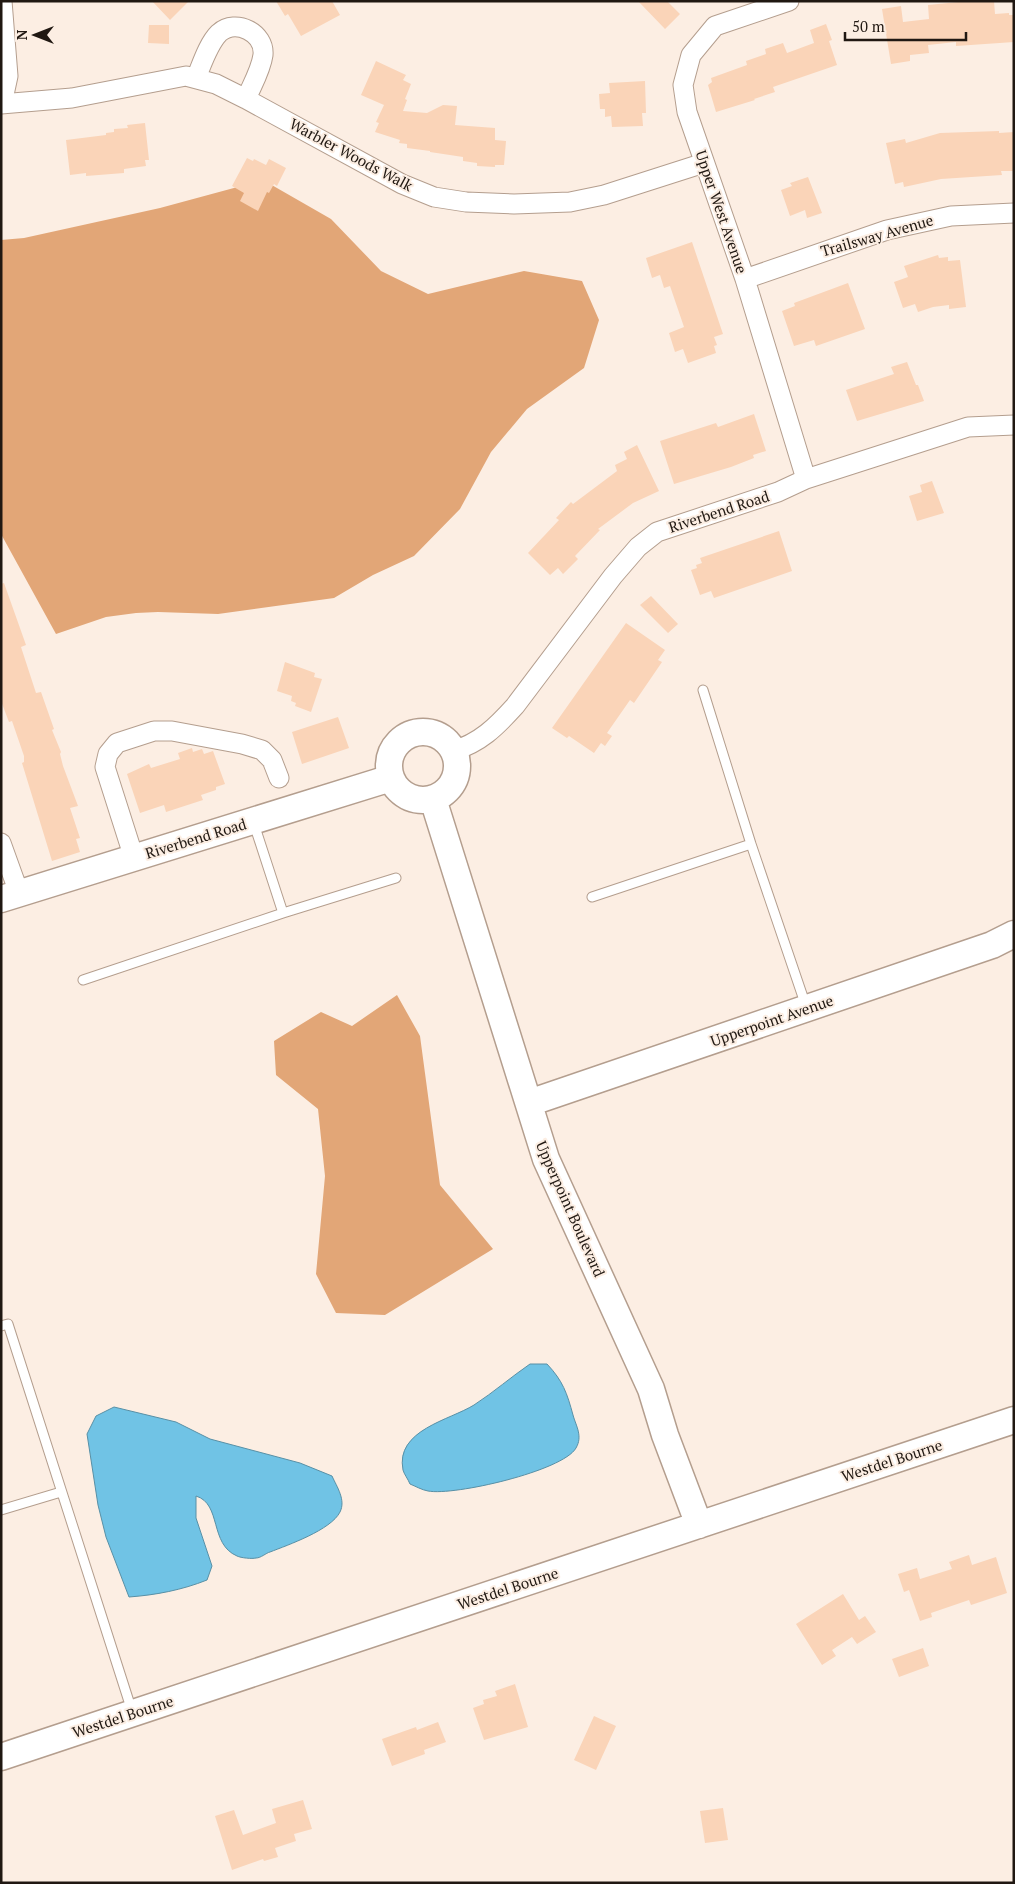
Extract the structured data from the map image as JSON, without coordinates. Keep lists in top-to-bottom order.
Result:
{
  "streets": {
    "street": [
      "Warbler Woods Walk",
      "Upper West Avenue",
      "Trailsway Avenue",
      "Riverbend Road",
      "Upperpoint Avenue",
      "Upperpoint Boulevard",
      "Westdel Bourne"
    ]
  },
  "crossings": [
    ["Warbler Woods Walk", "Upper West Avenue"],
    ["Upper West Avenue", "Trailsway Avenue"],
    ["Upper West Avenue", "Riverbend Road"],
    ["Riverbend Road", "Upperpoint Boulevard"],
    ["Upperpoint Avenue", "Upperpoint Boulevard"],
    ["Upperpoint Boulevard", "Westdel Bourne"]
  ],
  "scale_bar": "50 m",
  "north": "left"
}
